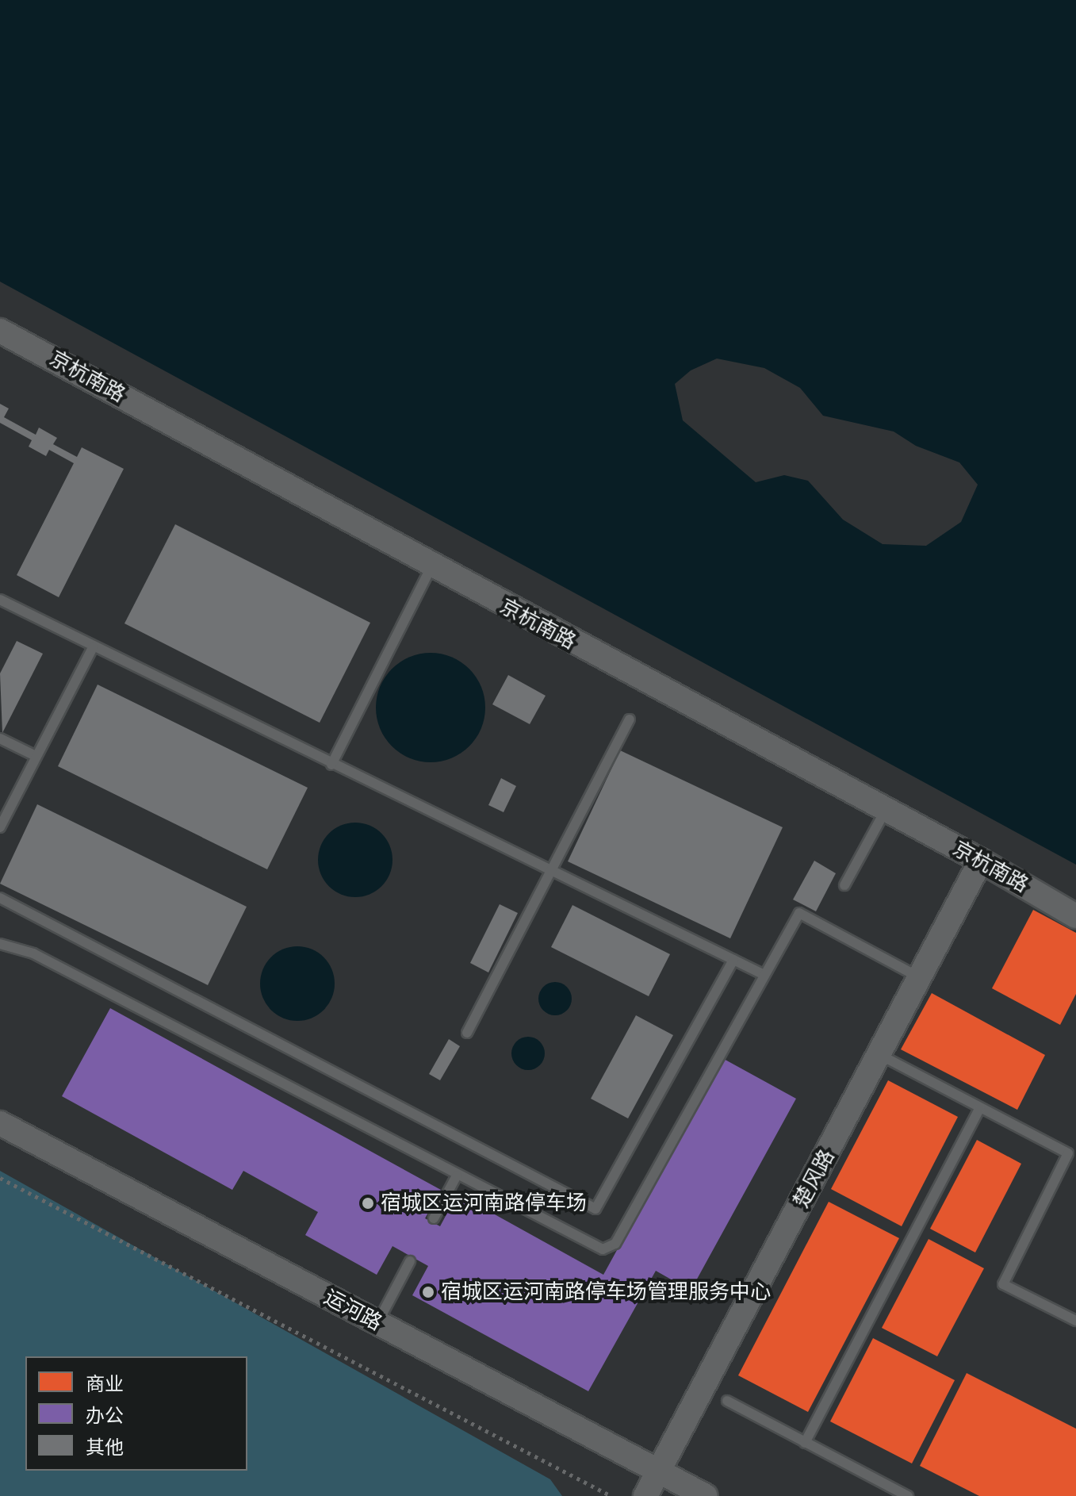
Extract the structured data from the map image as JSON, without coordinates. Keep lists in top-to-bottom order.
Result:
{
  "streets": {
    "street": ["京杭南路", "楚风路", "运河路"]
  },
  "crossings": [
    ["京杭南路", "楚风路"],
    ["楚风路", "运河路"]
  ],
  "places": ["宿城区运河南路停车场", "宿城区运河南路停车场管理服务中心"],
  "legend": ["商业", "办公", "其他"]
}
